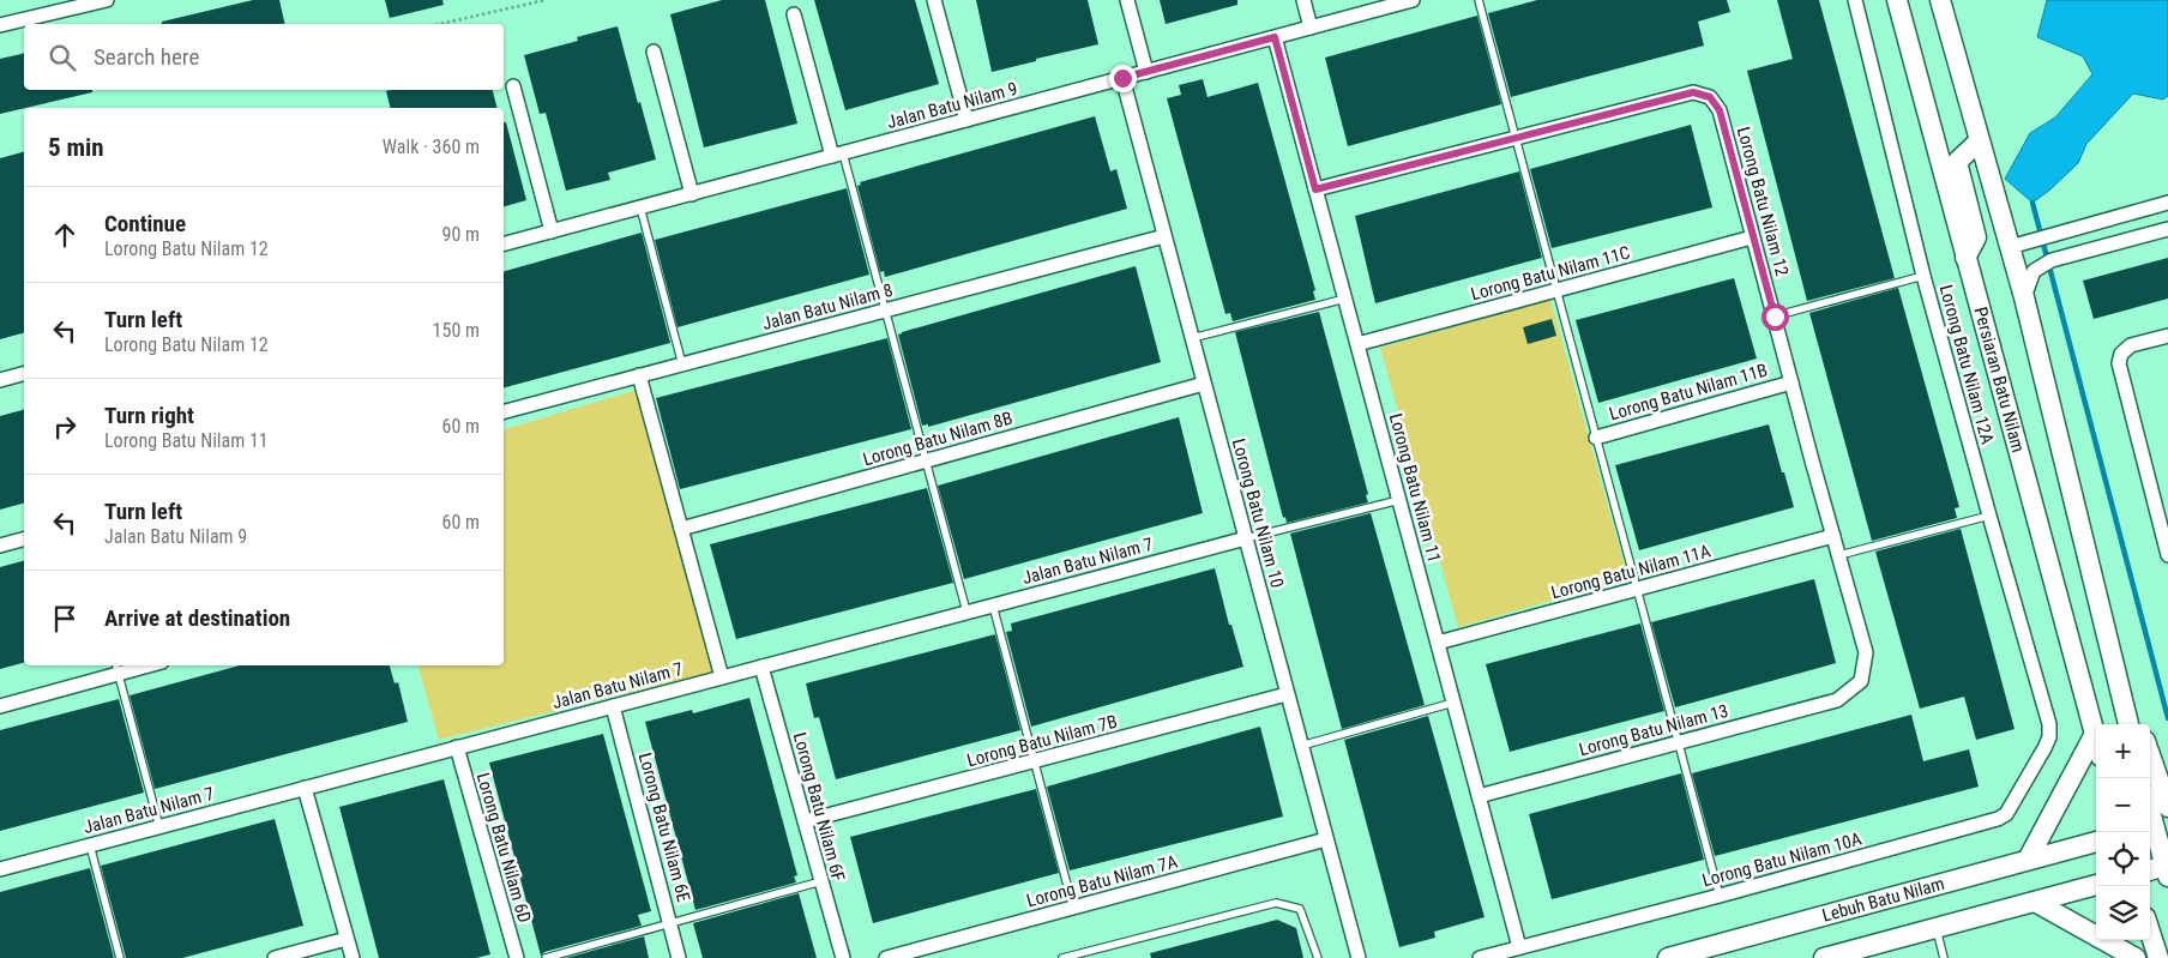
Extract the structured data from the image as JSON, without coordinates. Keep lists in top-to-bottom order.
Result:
{
  "streets": {
    "main road": ["Persiaran Batu Nilam", "Lebuh Batu Nilam"],
    "street": [
      "Jalan Batu Nilam 9",
      "Lorong Batu Nilam 12",
      "Lorong Batu Nilam 11C",
      "Jalan Batu Nilam 8",
      "Lorong Batu Nilam 12A",
      "Lorong Batu Nilam 11B",
      "Lorong Batu Nilam 8B",
      "Lorong Batu Nilam 11",
      "Lorong Batu Nilam 10",
      "Jalan Batu Nilam 7",
      "Lorong Batu Nilam 11A",
      "Lorong Batu Nilam 13",
      "Lorong Batu Nilam 7B",
      "Lorong Batu Nilam 6F",
      "Lorong Batu Nilam 6E",
      "Lorong Batu Nilam 6D",
      "Lorong Batu Nilam 10A",
      "Lorong Batu Nilam 7A"
    ]
  },
  "crossings": [
    ["Jalan Batu Nilam 9", "Lorong Batu Nilam 11"],
    ["Jalan Batu Nilam 9", "Lorong Batu Nilam 10"],
    ["Lorong Batu Nilam 12", "Lorong Batu Nilam 11C"],
    ["Lorong Batu Nilam 12", "Lorong Batu Nilam 11B"],
    ["Lorong Batu Nilam 12", "Lorong Batu Nilam 11"],
    ["Lorong Batu Nilam 12", "Lorong Batu Nilam 11A"],
    ["Lorong Batu Nilam 12", "Lorong Batu Nilam 13"],
    ["Lorong Batu Nilam 11C", "Lorong Batu Nilam 11"],
    ["Jalan Batu Nilam 8", "Lorong Batu Nilam 10"],
    ["Lorong Batu Nilam 12A", "Lorong Batu Nilam 10A"],
    ["Lorong Batu Nilam 8B", "Lorong Batu Nilam 10"],
    ["Lorong Batu Nilam 11", "Lorong Batu Nilam 11A"],
    ["Lorong Batu Nilam 11", "Lorong Batu Nilam 13"],
    ["Lorong Batu Nilam 11", "Lorong Batu Nilam 10A"],
    ["Lorong Batu Nilam 10", "Jalan Batu Nilam 7"],
    ["Lorong Batu Nilam 10", "Lorong Batu Nilam 7B"],
    ["Lorong Batu Nilam 10", "Lorong Batu Nilam 7A"],
    ["Jalan Batu Nilam 7", "Lorong Batu Nilam 6F"],
    ["Jalan Batu Nilam 7", "Lorong Batu Nilam 6E"],
    ["Jalan Batu Nilam 7", "Lorong Batu Nilam 6D"],
    ["Lorong Batu Nilam 7B", "Lorong Batu Nilam 6F"]
  ],
  "page": {
    "search": "Search here",
    "heading": ["5 min", "Walk · 360 m"],
    "list": [
      ["Continue", "Lorong Batu Nilam 12", "90 m"],
      ["Turn left", "Lorong Batu Nilam 12", "150 m"],
      ["Turn right", "Lorong Batu Nilam 11", "60 m"],
      ["Turn left", "Jalan Batu Nilam 9", "60 m"],
      "Arrive at destination"
    ],
    "map_buttons": ["+", "−"]
  }
}
